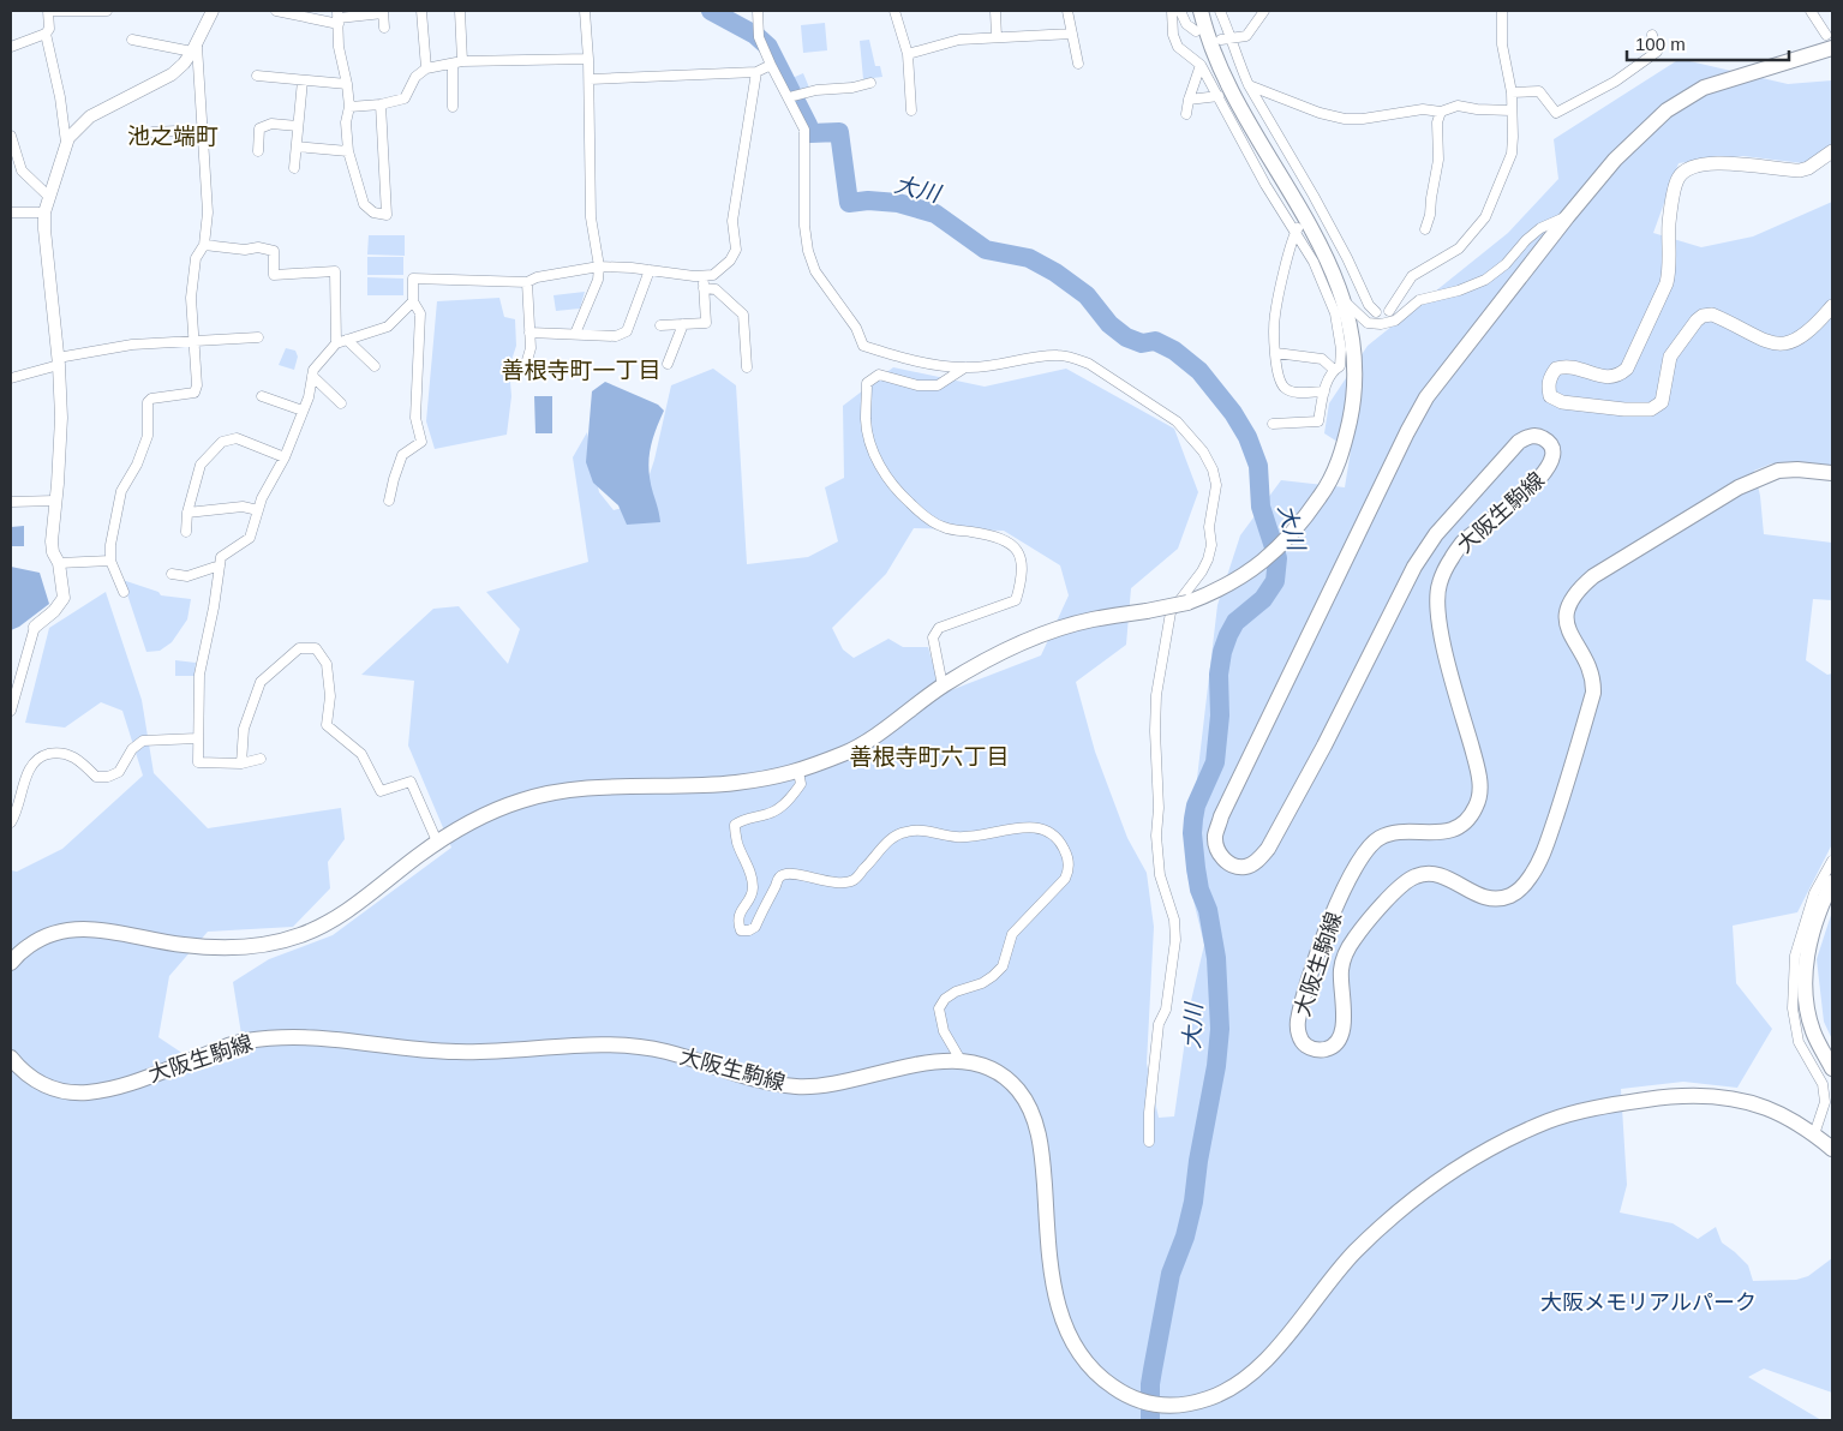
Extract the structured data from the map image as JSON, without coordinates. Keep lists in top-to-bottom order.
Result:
{
  "streets": {
    "main road": ["大阪生駒線"]
  },
  "districts": ["池之端町", "善根寺町一丁目", "善根寺町六丁目"],
  "water": ["大川"],
  "parks": ["大阪メモリアルパーク"],
  "scale_bar": "100 m"
}
